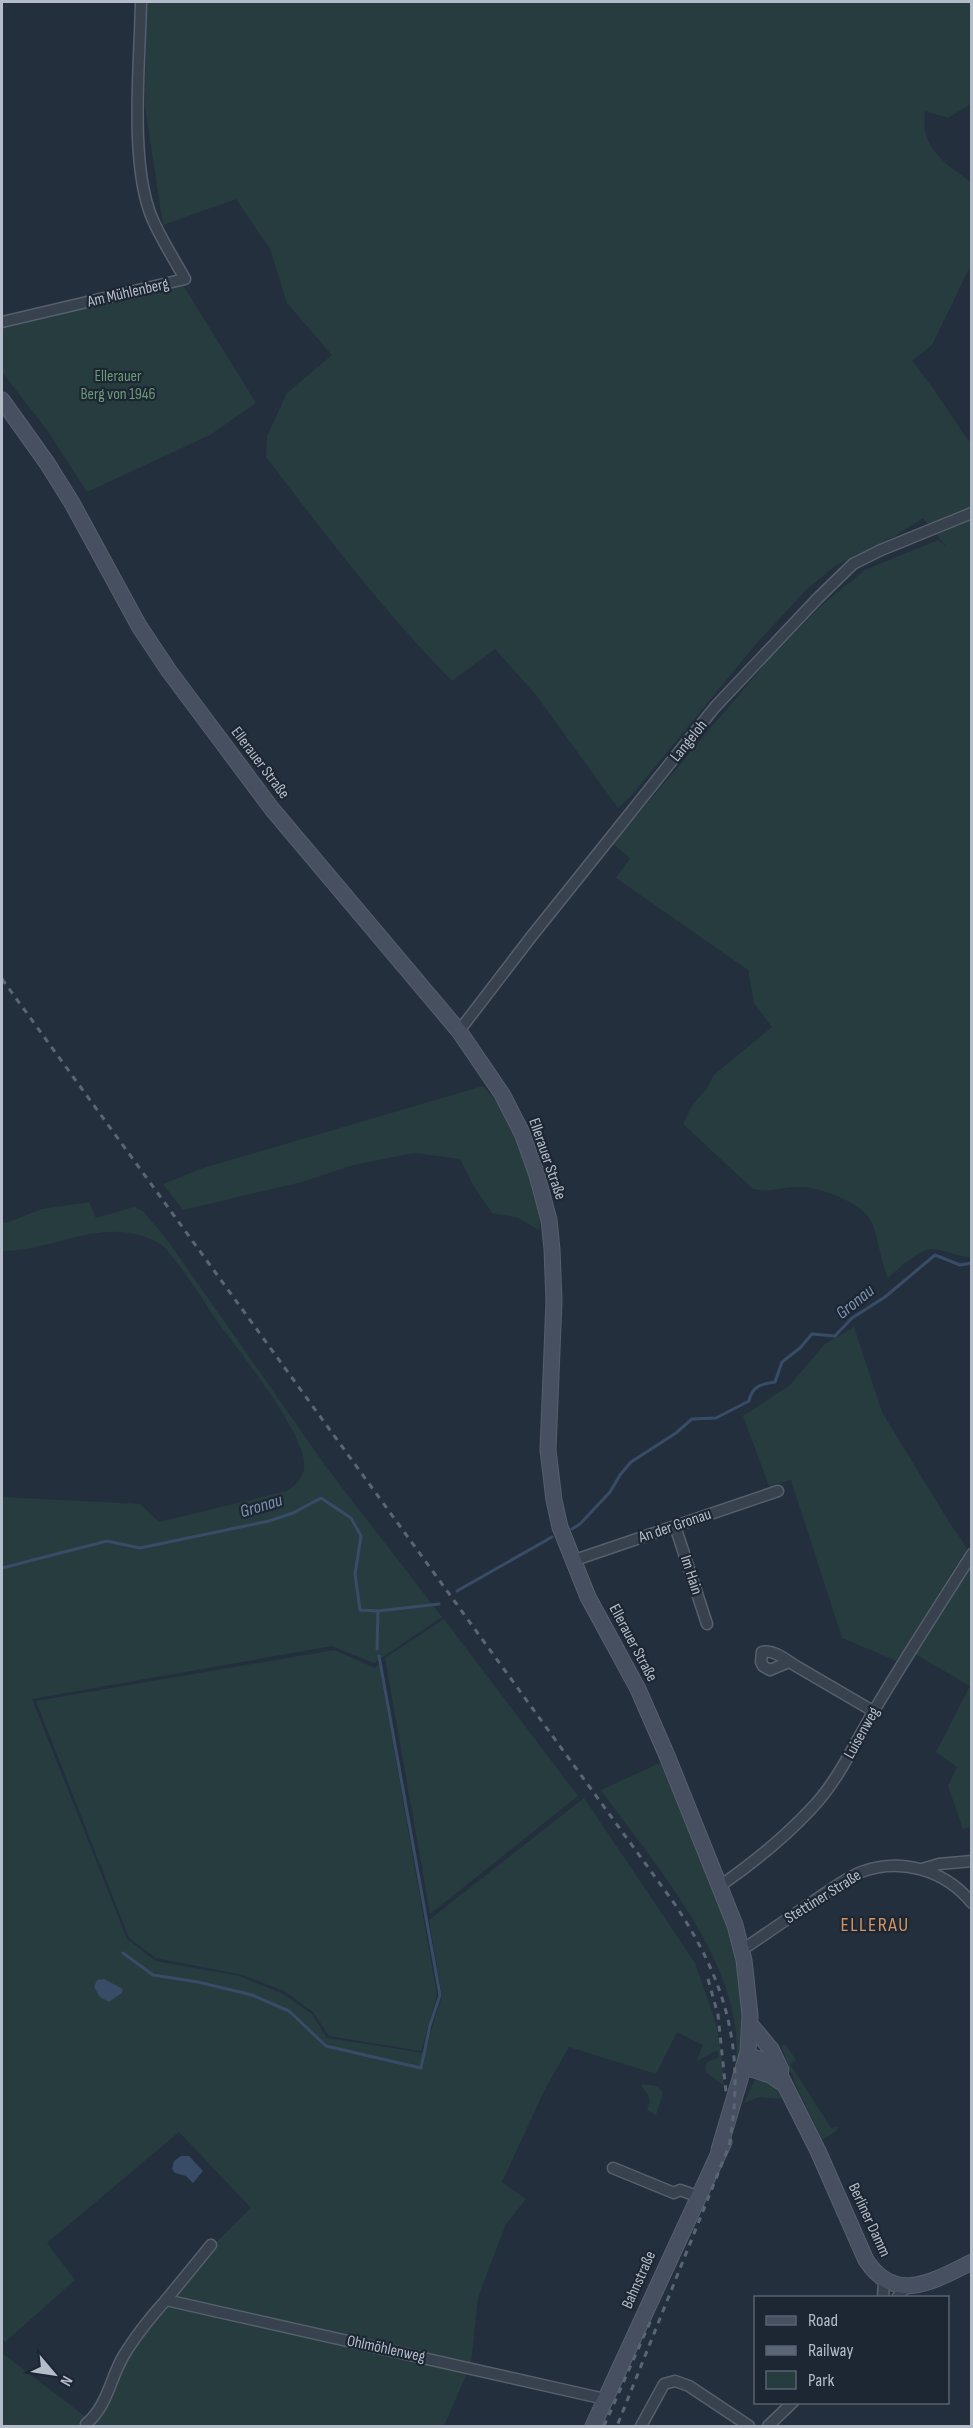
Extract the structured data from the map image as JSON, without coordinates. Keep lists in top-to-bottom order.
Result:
{
  "streets": {
    "main road": ["Ellerauer Straße", "Berliner Damm", "Bahnstraße"],
    "street": [
      "Am Mühlenberg",
      "Langeloh",
      "An der Gronau",
      "Im Hain",
      "Luisenweg",
      "Stettiner Straße",
      "Ohlmöhlenweg"
    ]
  },
  "crossings": [
    ["Langeloh", "Ellerauer Straße"],
    ["Ellerauer Straße", "An der Gronau"],
    ["Ellerauer Straße", "Luisenweg"],
    ["Ellerauer Straße", "Stettiner Straße"],
    ["Ellerauer Straße", "Berliner Damm"],
    ["Ellerauer Straße", "Bahnstraße"],
    ["An der Gronau", "Im Hain"],
    ["Berliner Damm", "Bahnstraße"],
    ["Bahnstraße", "Ohlmöhlenweg"]
  ],
  "districts": ["ELLERAU"],
  "water": ["Gronau"],
  "parks": ["Ellerauer Berg von 1946"],
  "legend": ["Road", "Railway", "Park"],
  "north": "bottom right"
}
